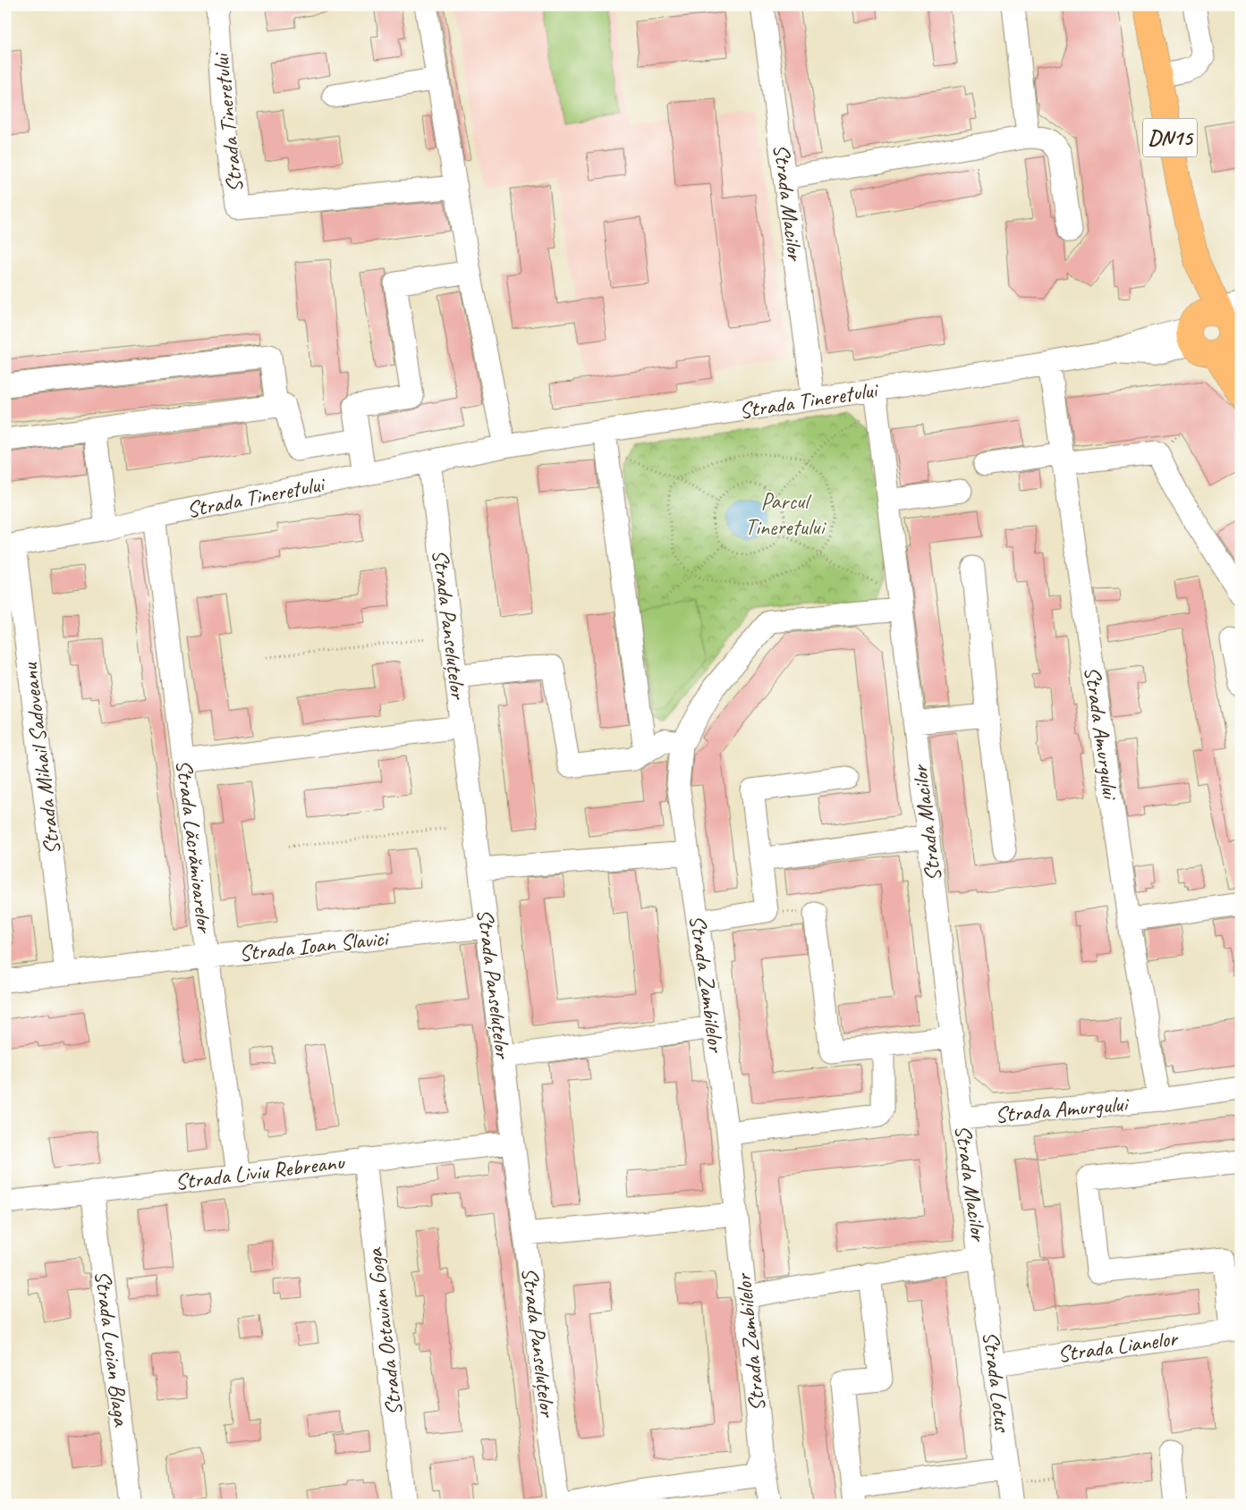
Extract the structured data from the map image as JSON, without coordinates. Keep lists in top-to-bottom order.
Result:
{
  "streets": {
    "main road": ["DN15"],
    "street": [
      "Strada Tineretului",
      "Strada Macilor",
      "Strada Panseluțelor",
      "Strada Amurgului",
      "Strada Mihail Sadoveanu",
      "Strada Lăcrămioarelor",
      "Strada Ioan Slavici",
      "Strada Zambilelor",
      "Strada Liviu Rebreanu",
      "Strada Octavian Goga",
      "Strada Lianelor",
      "Strada Lucian Blaga",
      "Strada Lotus"
    ]
  },
  "crossings": [
    ["Strada Tineretului", "DN15"],
    ["Strada Tineretului", "Strada Macilor"],
    ["Strada Tineretului", "Strada Panseluțelor"],
    ["Strada Tineretului", "Strada Amurgului"],
    ["Strada Tineretului", "Strada Mihail Sadoveanu"],
    ["Strada Tineretului", "Strada Lăcrămioarelor"],
    ["Strada Macilor", "Strada Amurgului"],
    ["Strada Macilor", "Strada Zambilelor"],
    ["Strada Macilor", "Strada Lotus"],
    ["Strada Panseluțelor", "Strada Ioan Slavici"],
    ["Strada Panseluțelor", "Strada Liviu Rebreanu"],
    ["Strada Mihail Sadoveanu", "Strada Ioan Slavici"],
    ["Strada Lăcrămioarelor", "Strada Ioan Slavici"],
    ["Strada Lăcrămioarelor", "Strada Liviu Rebreanu"],
    ["Strada Liviu Rebreanu", "Strada Octavian Goga"],
    ["Strada Liviu Rebreanu", "Strada Lucian Blaga"],
    ["Strada Lianelor", "Strada Lotus"]
  ],
  "parks": ["Parcul Tineretului"]
}
